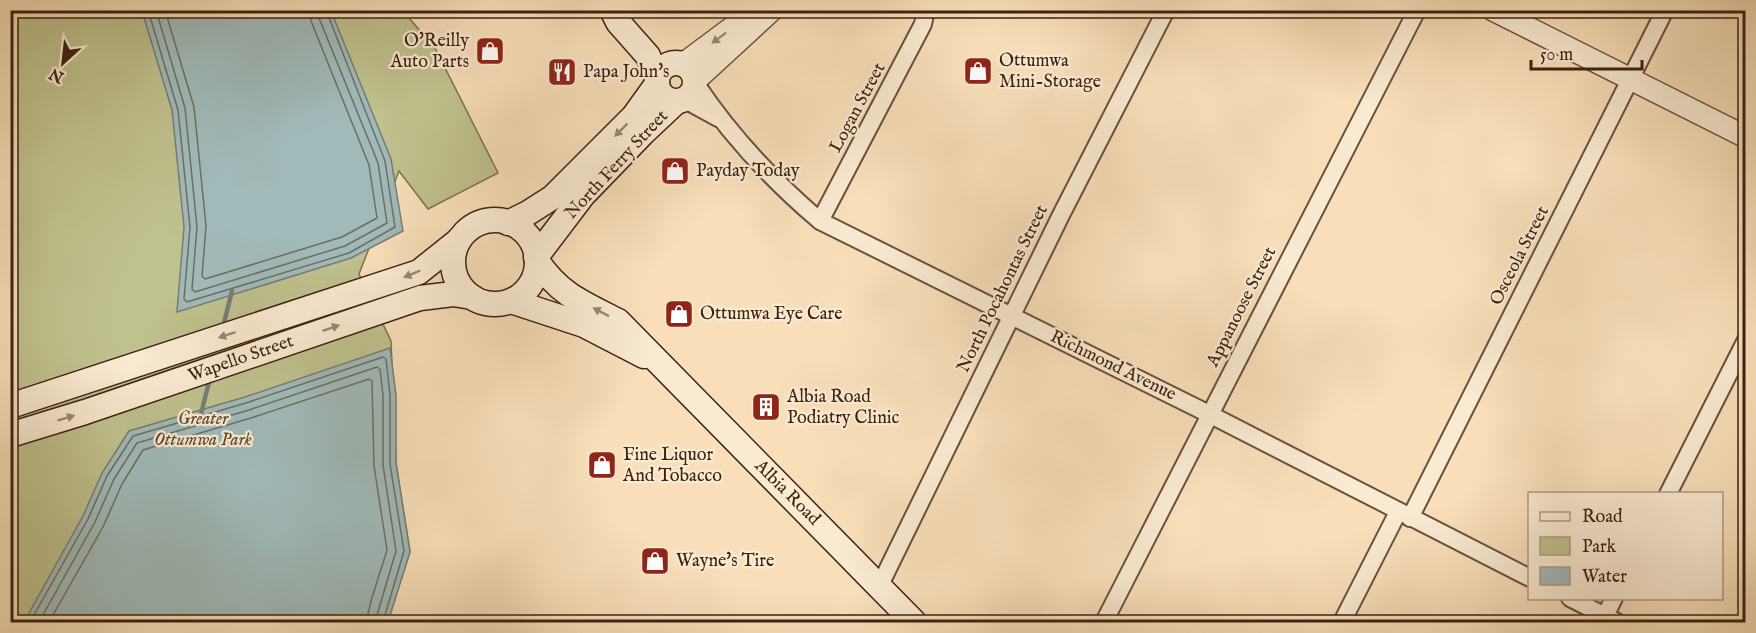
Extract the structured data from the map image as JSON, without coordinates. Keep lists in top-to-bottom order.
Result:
{
  "streets": {
    "main road": [
      "North Ferry Street",
      "Wapello Street",
      "Richmond Avenue",
      "Albia Road"
    ],
    "street": [
      "Logan Street",
      "Osceola Street",
      "North Pocahontas Street",
      "Appanoose Street"
    ]
  },
  "crossings": [
    ["Logan Street", "Richmond Avenue"],
    ["North Ferry Street", "Wapello Street"],
    ["North Ferry Street", "Richmond Avenue"],
    ["North Ferry Street", "Albia Road"],
    ["Osceola Street", "Richmond Avenue"],
    ["North Pocahontas Street", "Richmond Avenue"],
    ["North Pocahontas Street", "Albia Road"],
    ["Appanoose Street", "Richmond Avenue"],
    ["Wapello Street", "Albia Road"]
  ],
  "parks": ["Greater Ottumwa Park"],
  "places": {
    "shop": [
      "O'Reilly Auto Parts",
      "Ottumwa Mini-Storage",
      "Payday Today",
      "Ottumwa Eye Care",
      "Fine Liquor And Tobacco",
      "Wayne's Tire"
    ],
    "restaurant": ["Papa John's"],
    "building": ["Albia Road Podiatry Clinic"]
  },
  "legend": ["Road", "Park", "Water"],
  "scale_bar": "50 m",
  "north": "bottom left"
}
